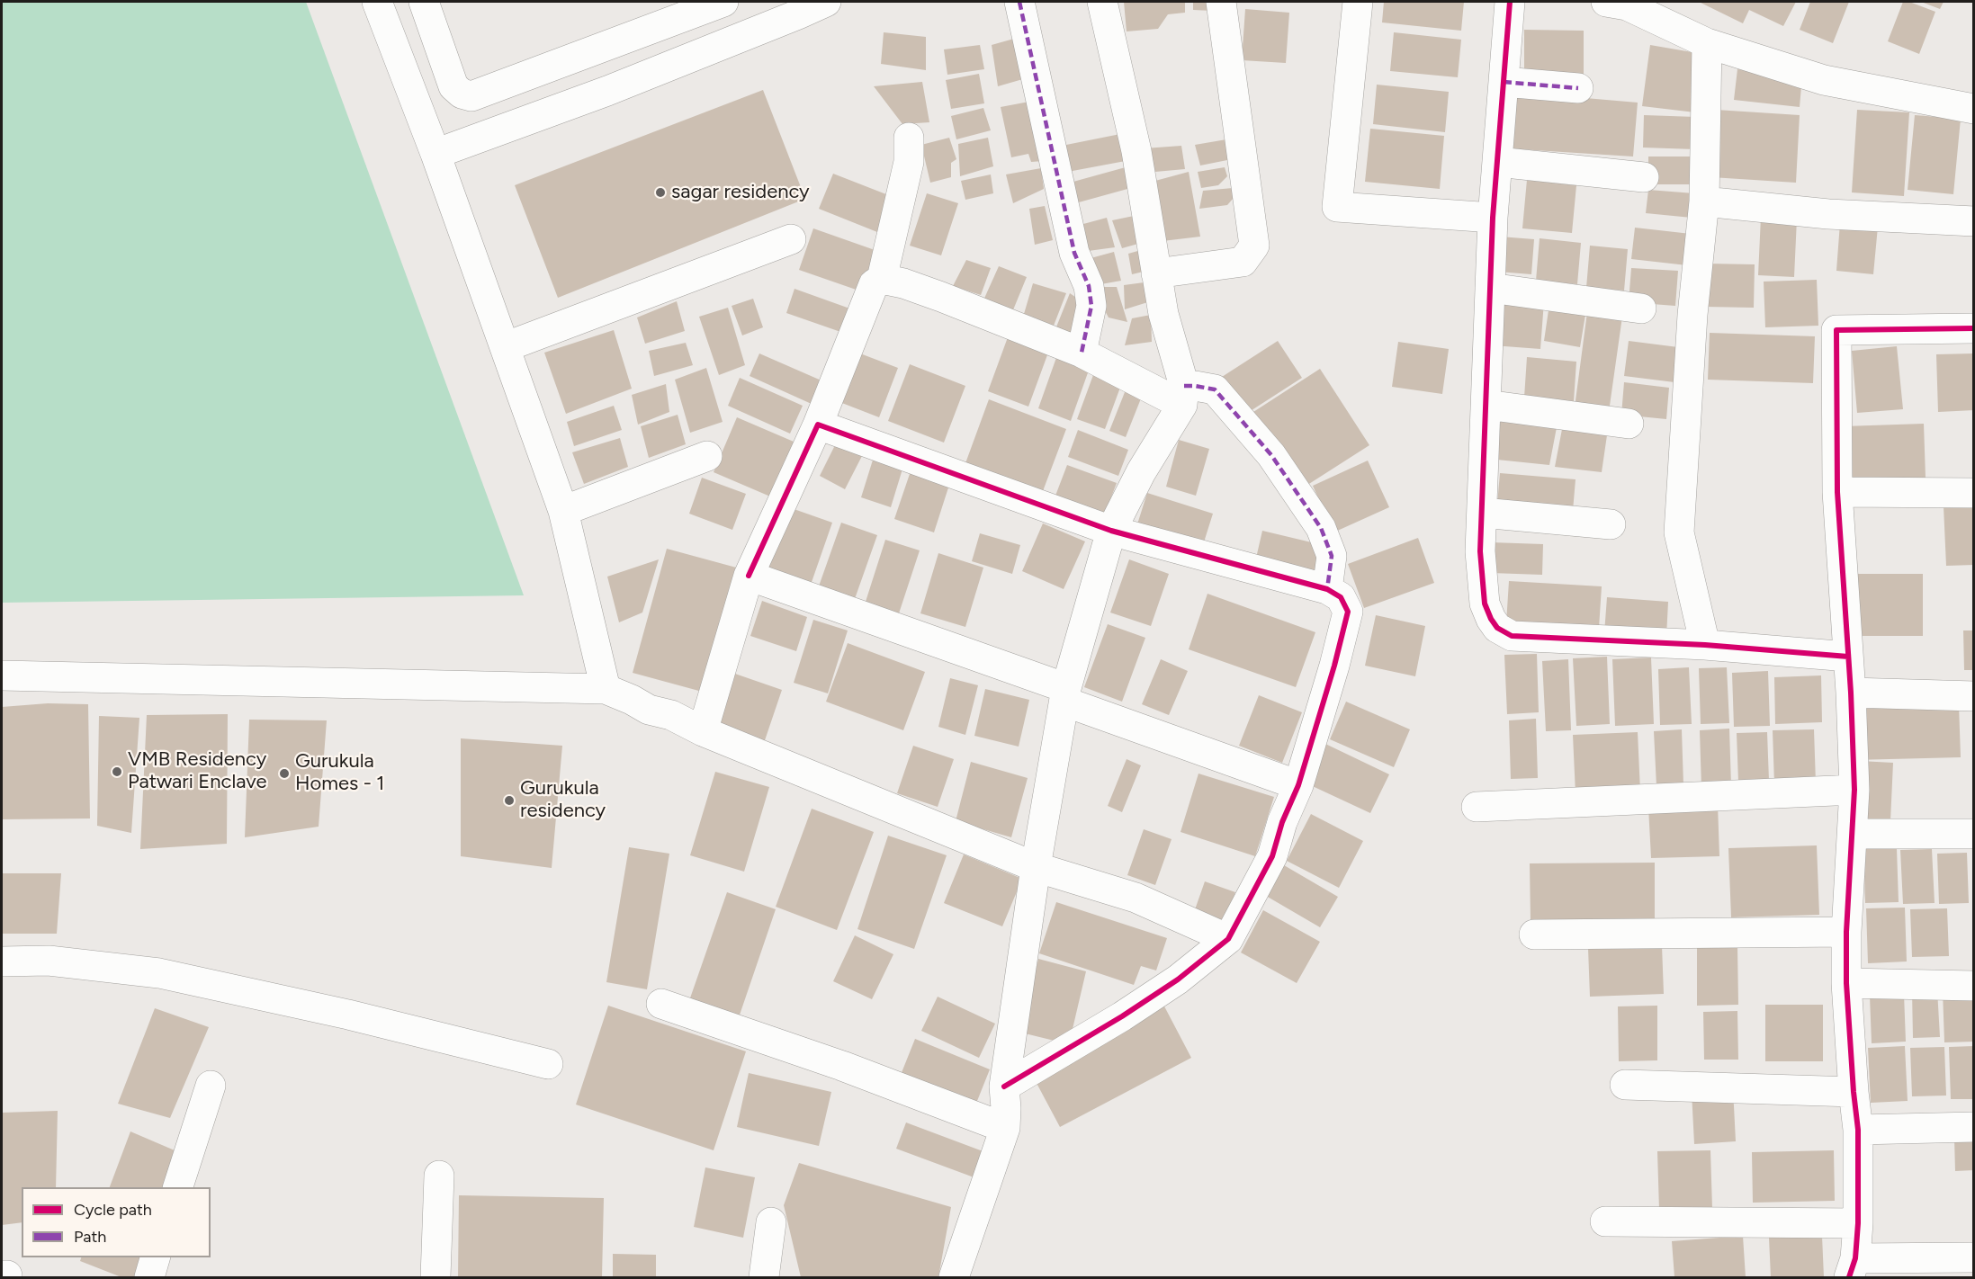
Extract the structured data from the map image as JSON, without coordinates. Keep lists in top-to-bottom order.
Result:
{
  "places": [
    "sagar residency",
    "VMB Residency Patwari Enclave",
    "Gurukula Homes - 1",
    "Gurukula residency"
  ],
  "legend": ["Cycle path", "Path"]
}
